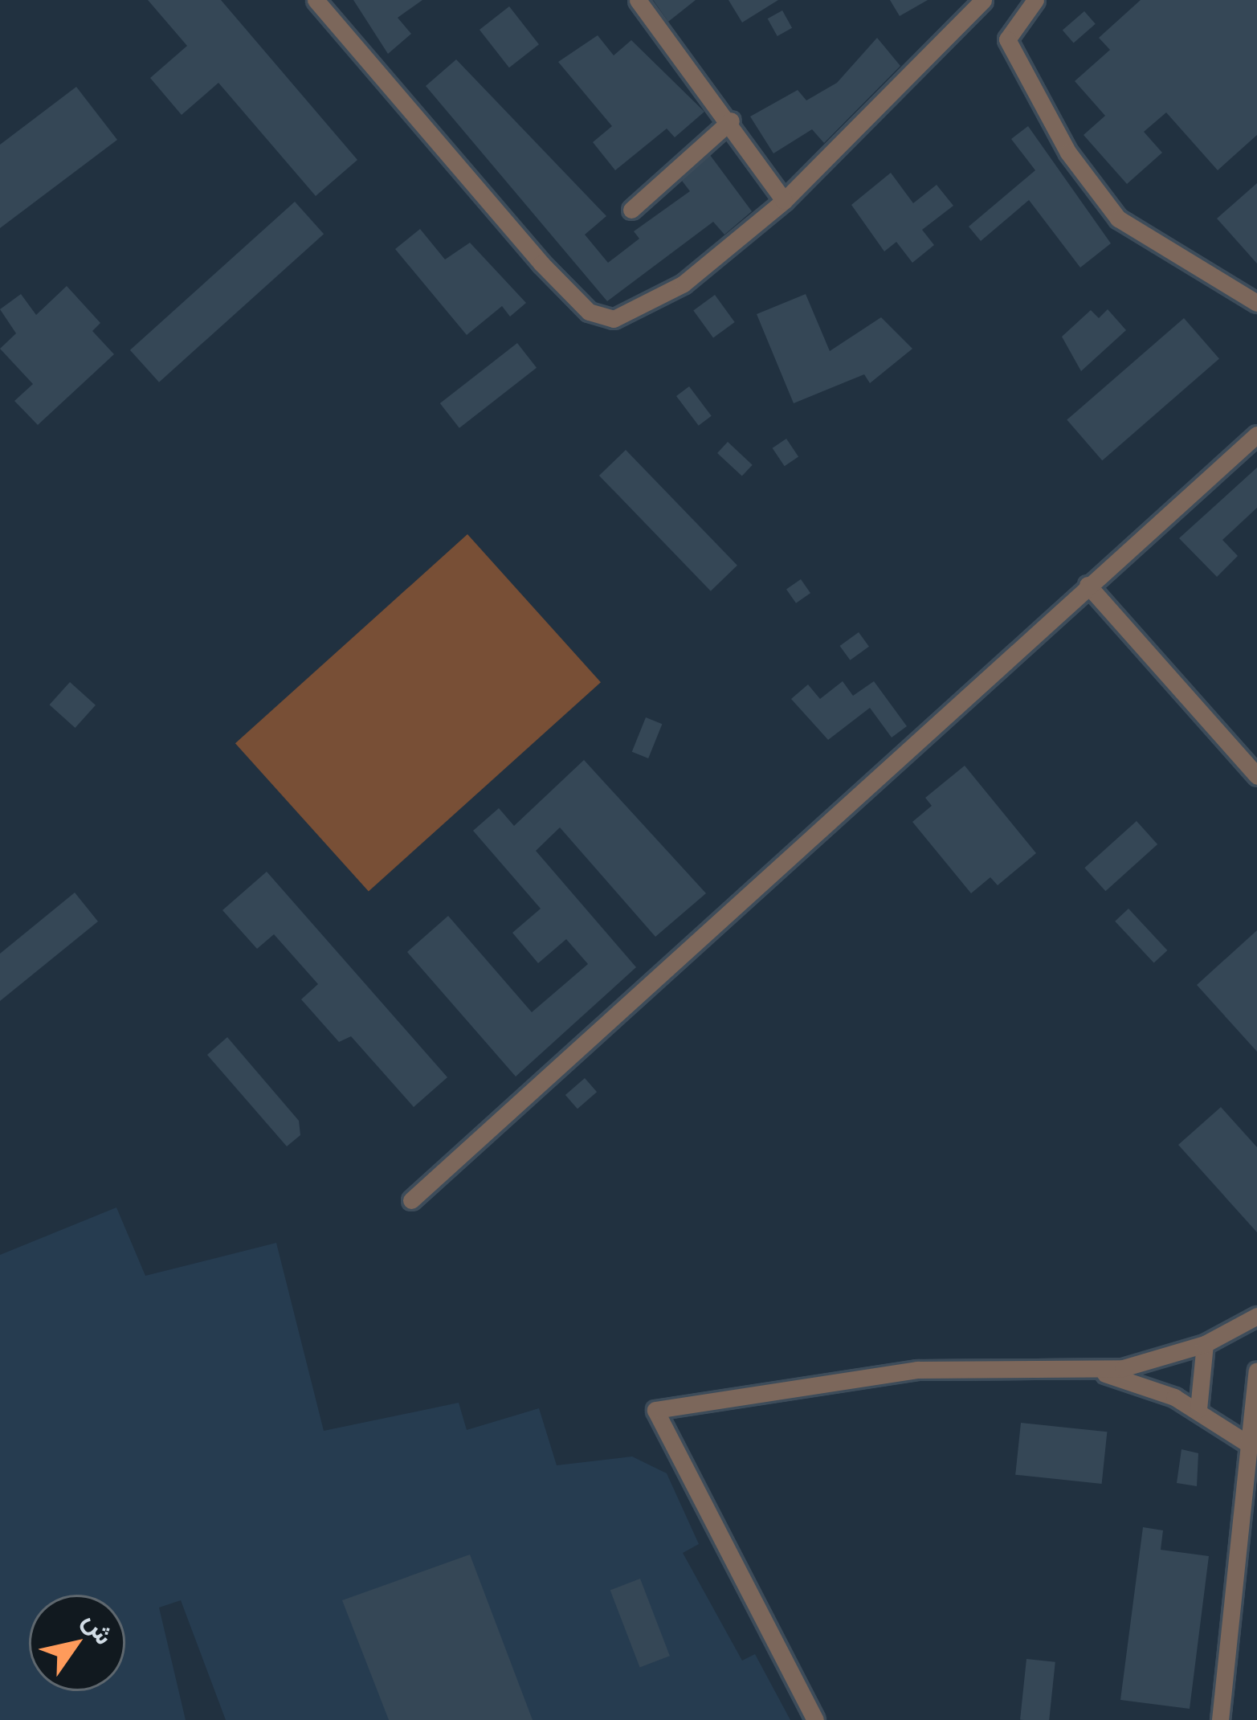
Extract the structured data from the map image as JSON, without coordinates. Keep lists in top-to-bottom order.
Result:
{
  "north": "top right"
}
